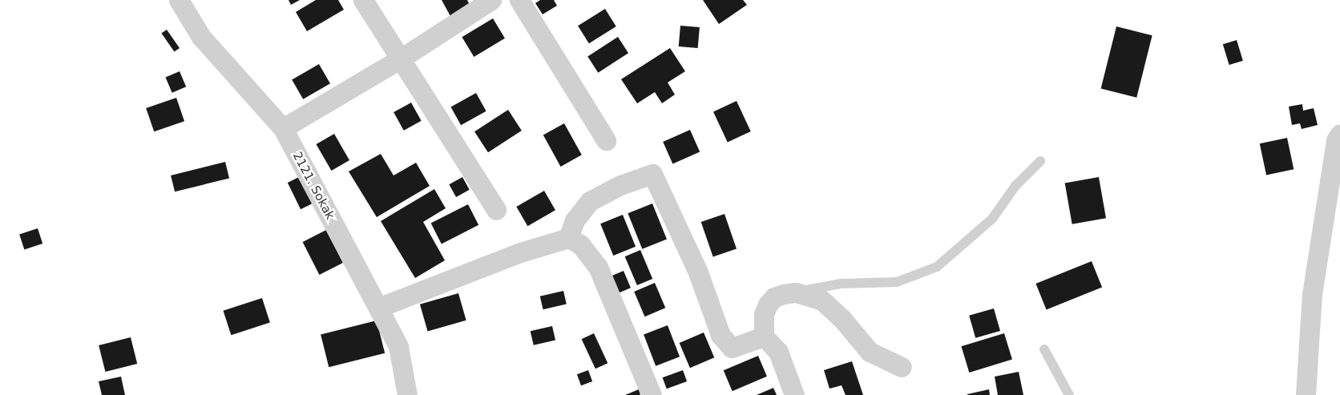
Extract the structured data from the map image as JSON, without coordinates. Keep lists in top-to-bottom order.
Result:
{
  "streets": {
    "street": ["2121. Sokak"]
  }
}
